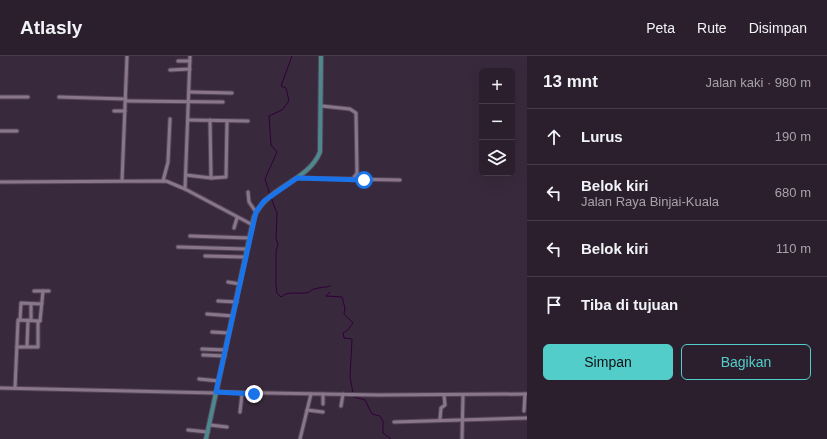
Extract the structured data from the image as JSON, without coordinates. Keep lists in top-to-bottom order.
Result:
{
  "page": {
    "header": "Atlasly",
    "nav": ["Peta", "Rute", "Disimpan"],
    "heading": ["13 mnt", "Jalan kaki · 980 m"],
    "map_buttons": ["+", "−"],
    "list": [
      ["Lurus", "190 m"],
      ["Belok kiri", "Jalan Raya Binjai-Kuala", "680 m"],
      ["Belok kiri", "110 m"],
      "Tiba di tujuan"
    ],
    "buttons": ["Simpan", "Bagikan"]
  }
}
